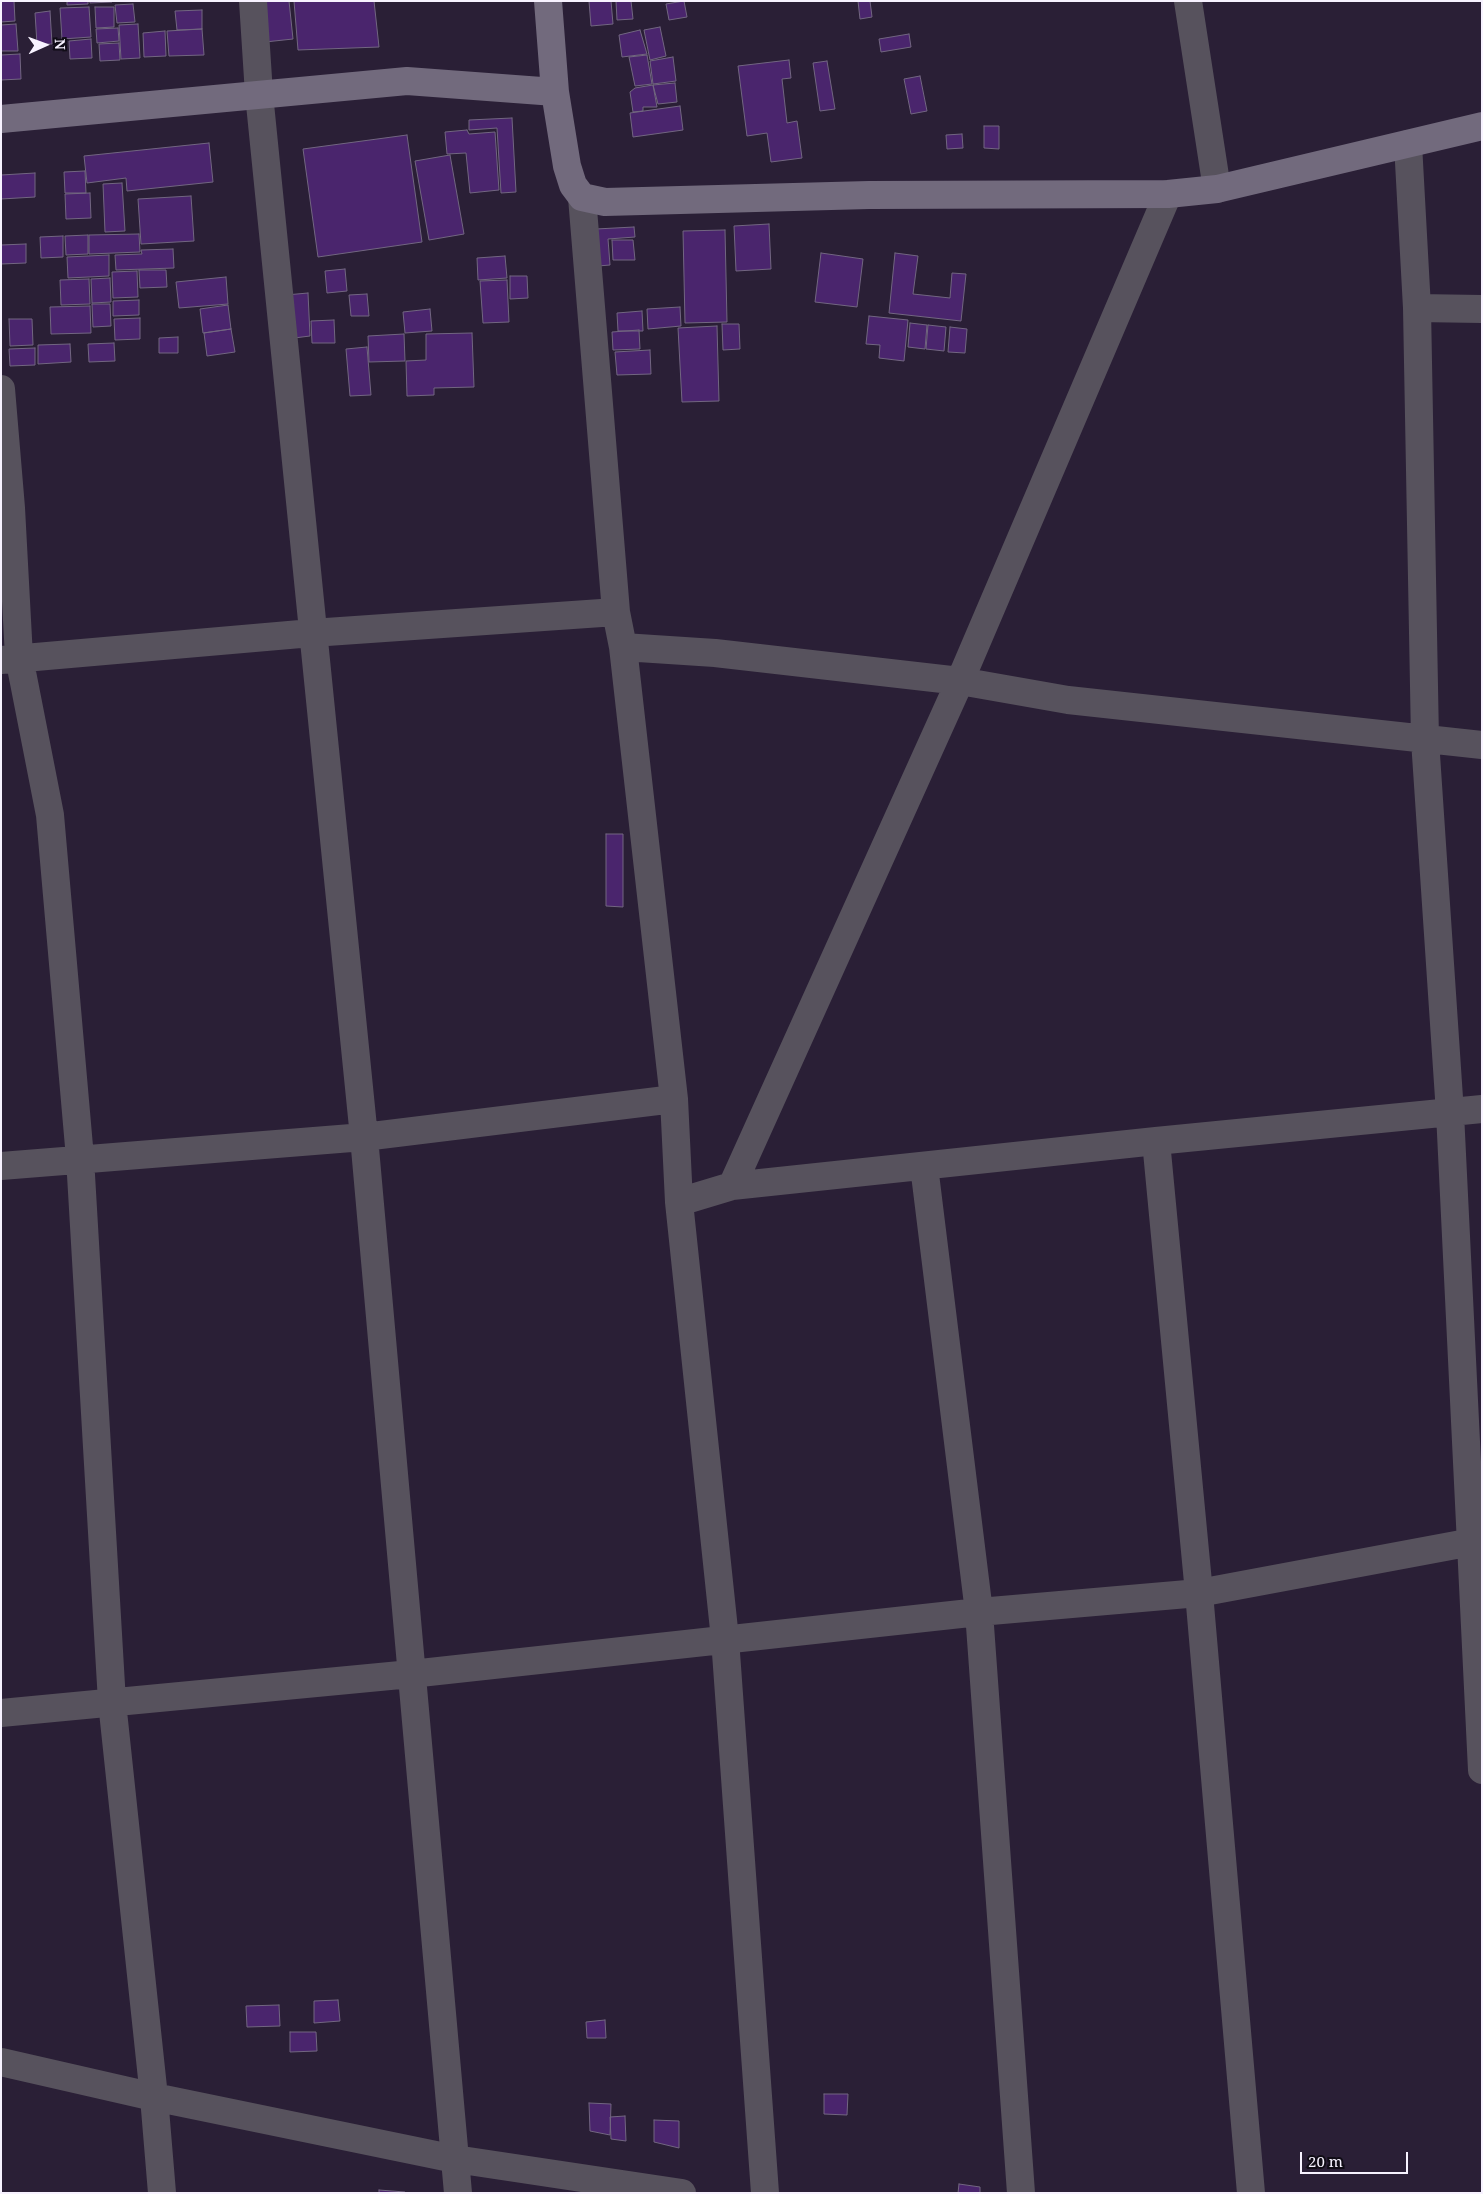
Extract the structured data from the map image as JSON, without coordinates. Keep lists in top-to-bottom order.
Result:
{
  "scale_bar": "20 m",
  "north": "right"
}
